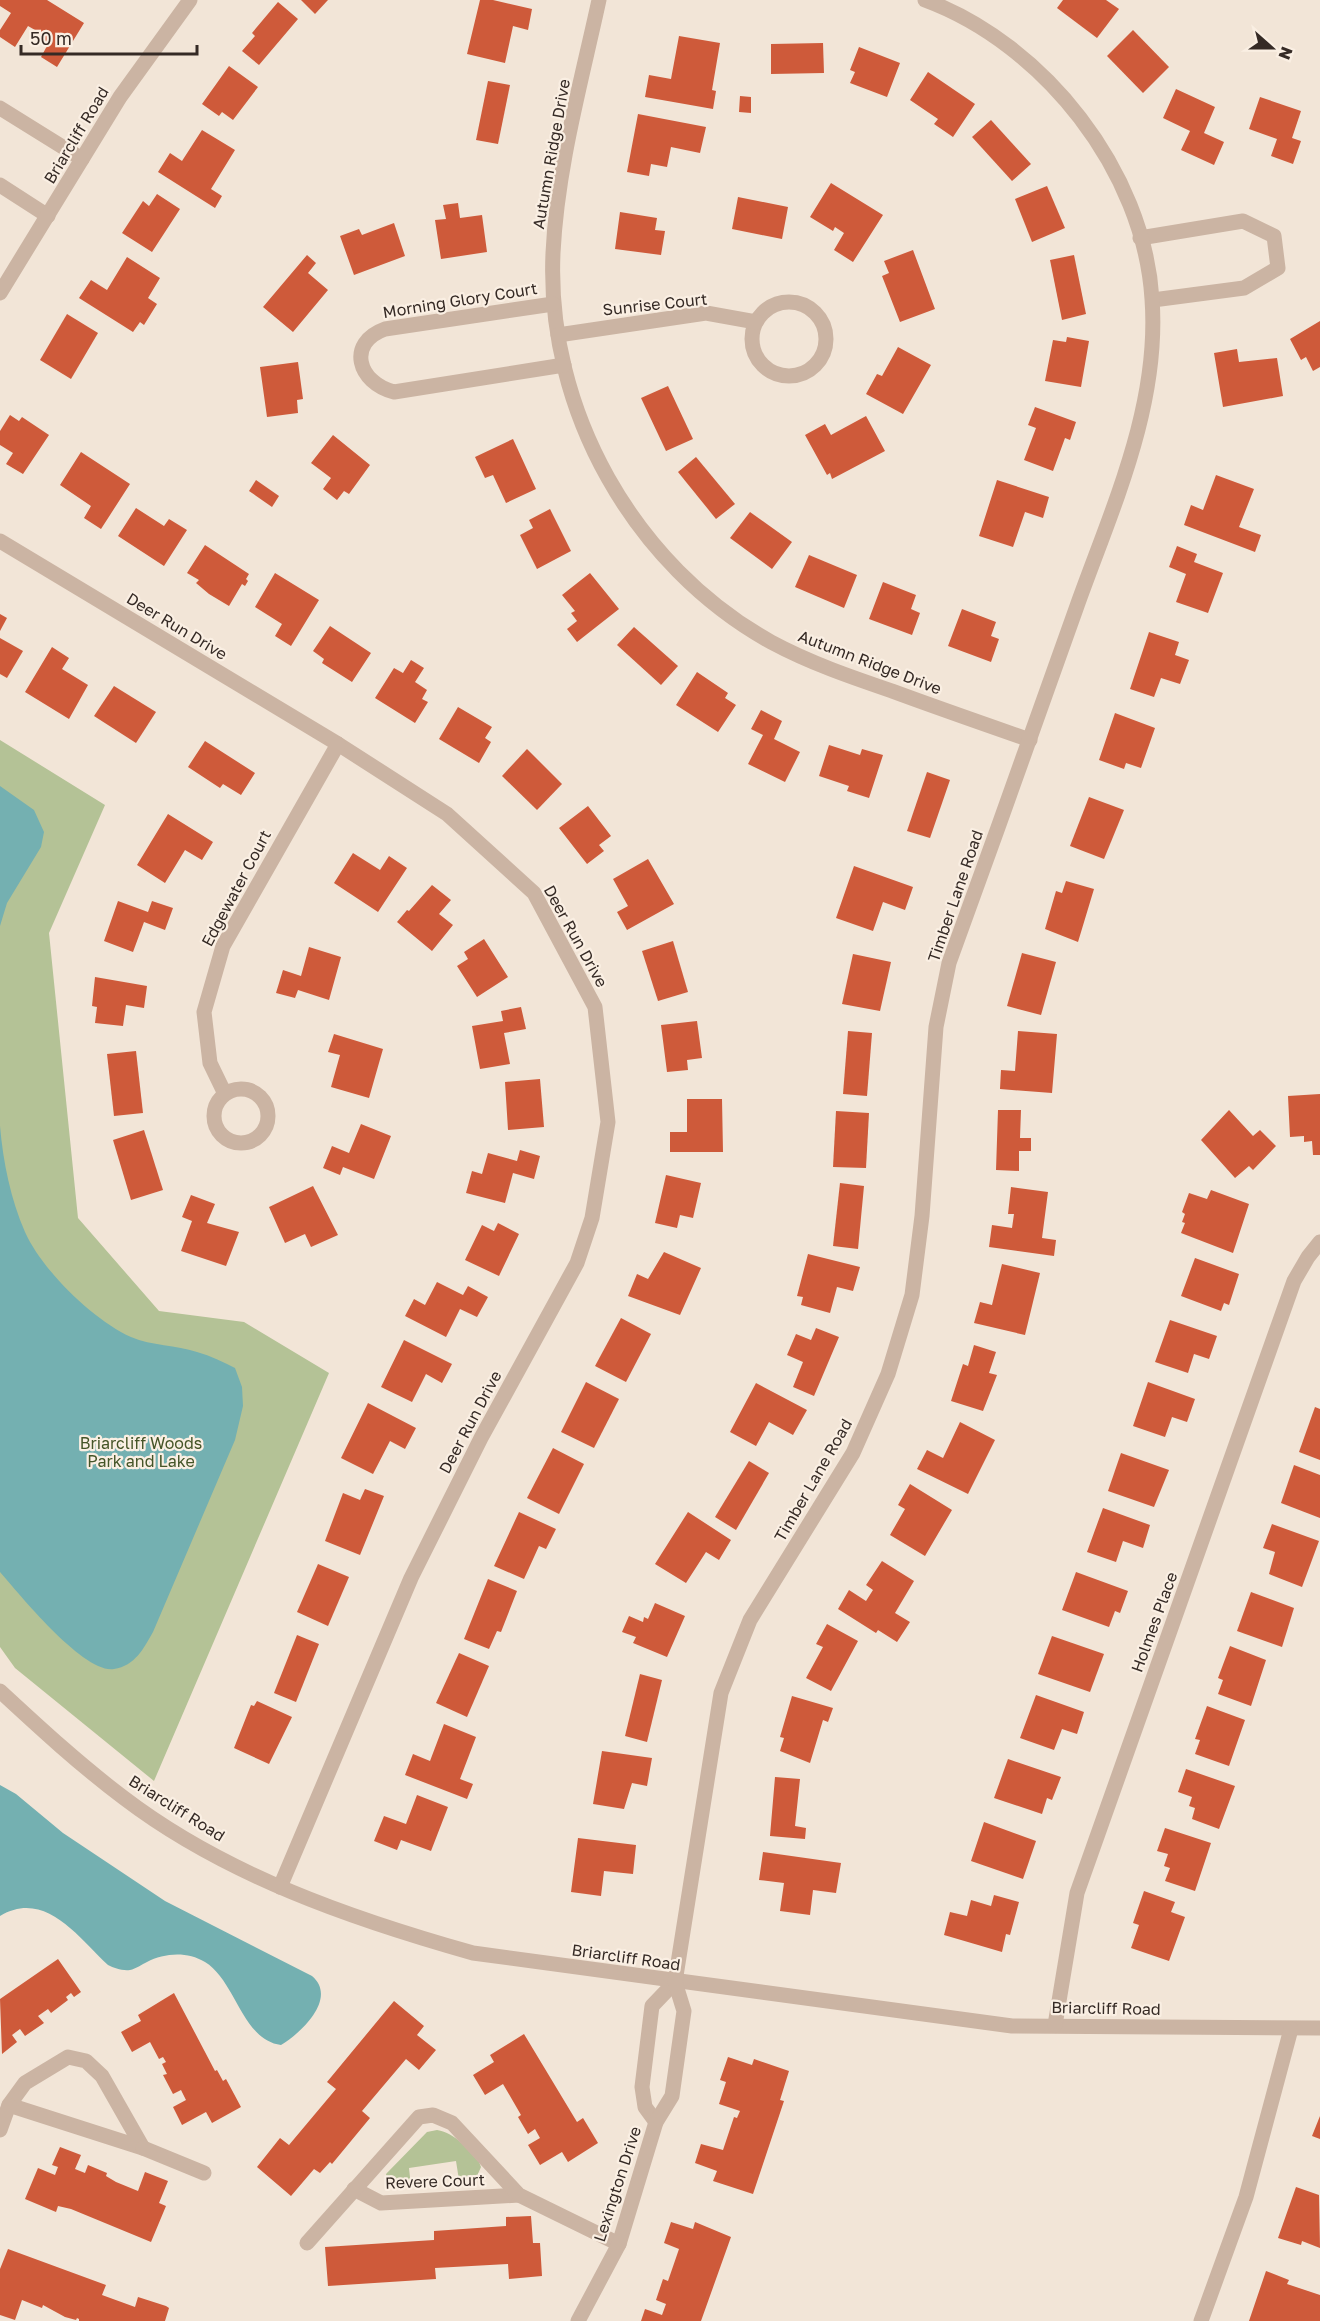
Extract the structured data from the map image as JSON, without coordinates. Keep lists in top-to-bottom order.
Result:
{
  "streets": {
    "street": [
      "Briarcliff Road",
      "Autumn Ridge Drive",
      "Morning Glory Court",
      "Sunrise Court",
      "Deer Run Drive",
      "Edgewater Court",
      "Timber Lane Road",
      "Holmes Place",
      "Revere Court",
      "Lexington Drive"
    ]
  },
  "crossings": [
    ["Briarcliff Road", "Deer Run Drive"],
    ["Briarcliff Road", "Timber Lane Road"],
    ["Briarcliff Road", "Holmes Place"],
    ["Briarcliff Road", "Lexington Drive"],
    ["Autumn Ridge Drive", "Morning Glory Court"],
    ["Autumn Ridge Drive", "Sunrise Court"],
    ["Autumn Ridge Drive", "Timber Lane Road"],
    ["Deer Run Drive", "Edgewater Court"],
    ["Timber Lane Road", "Lexington Drive"],
    ["Revere Court", "Lexington Drive"]
  ],
  "parks": ["Briarcliff Woods Park and Lake"],
  "scale_bar": "50 m",
  "north": "right"
}
